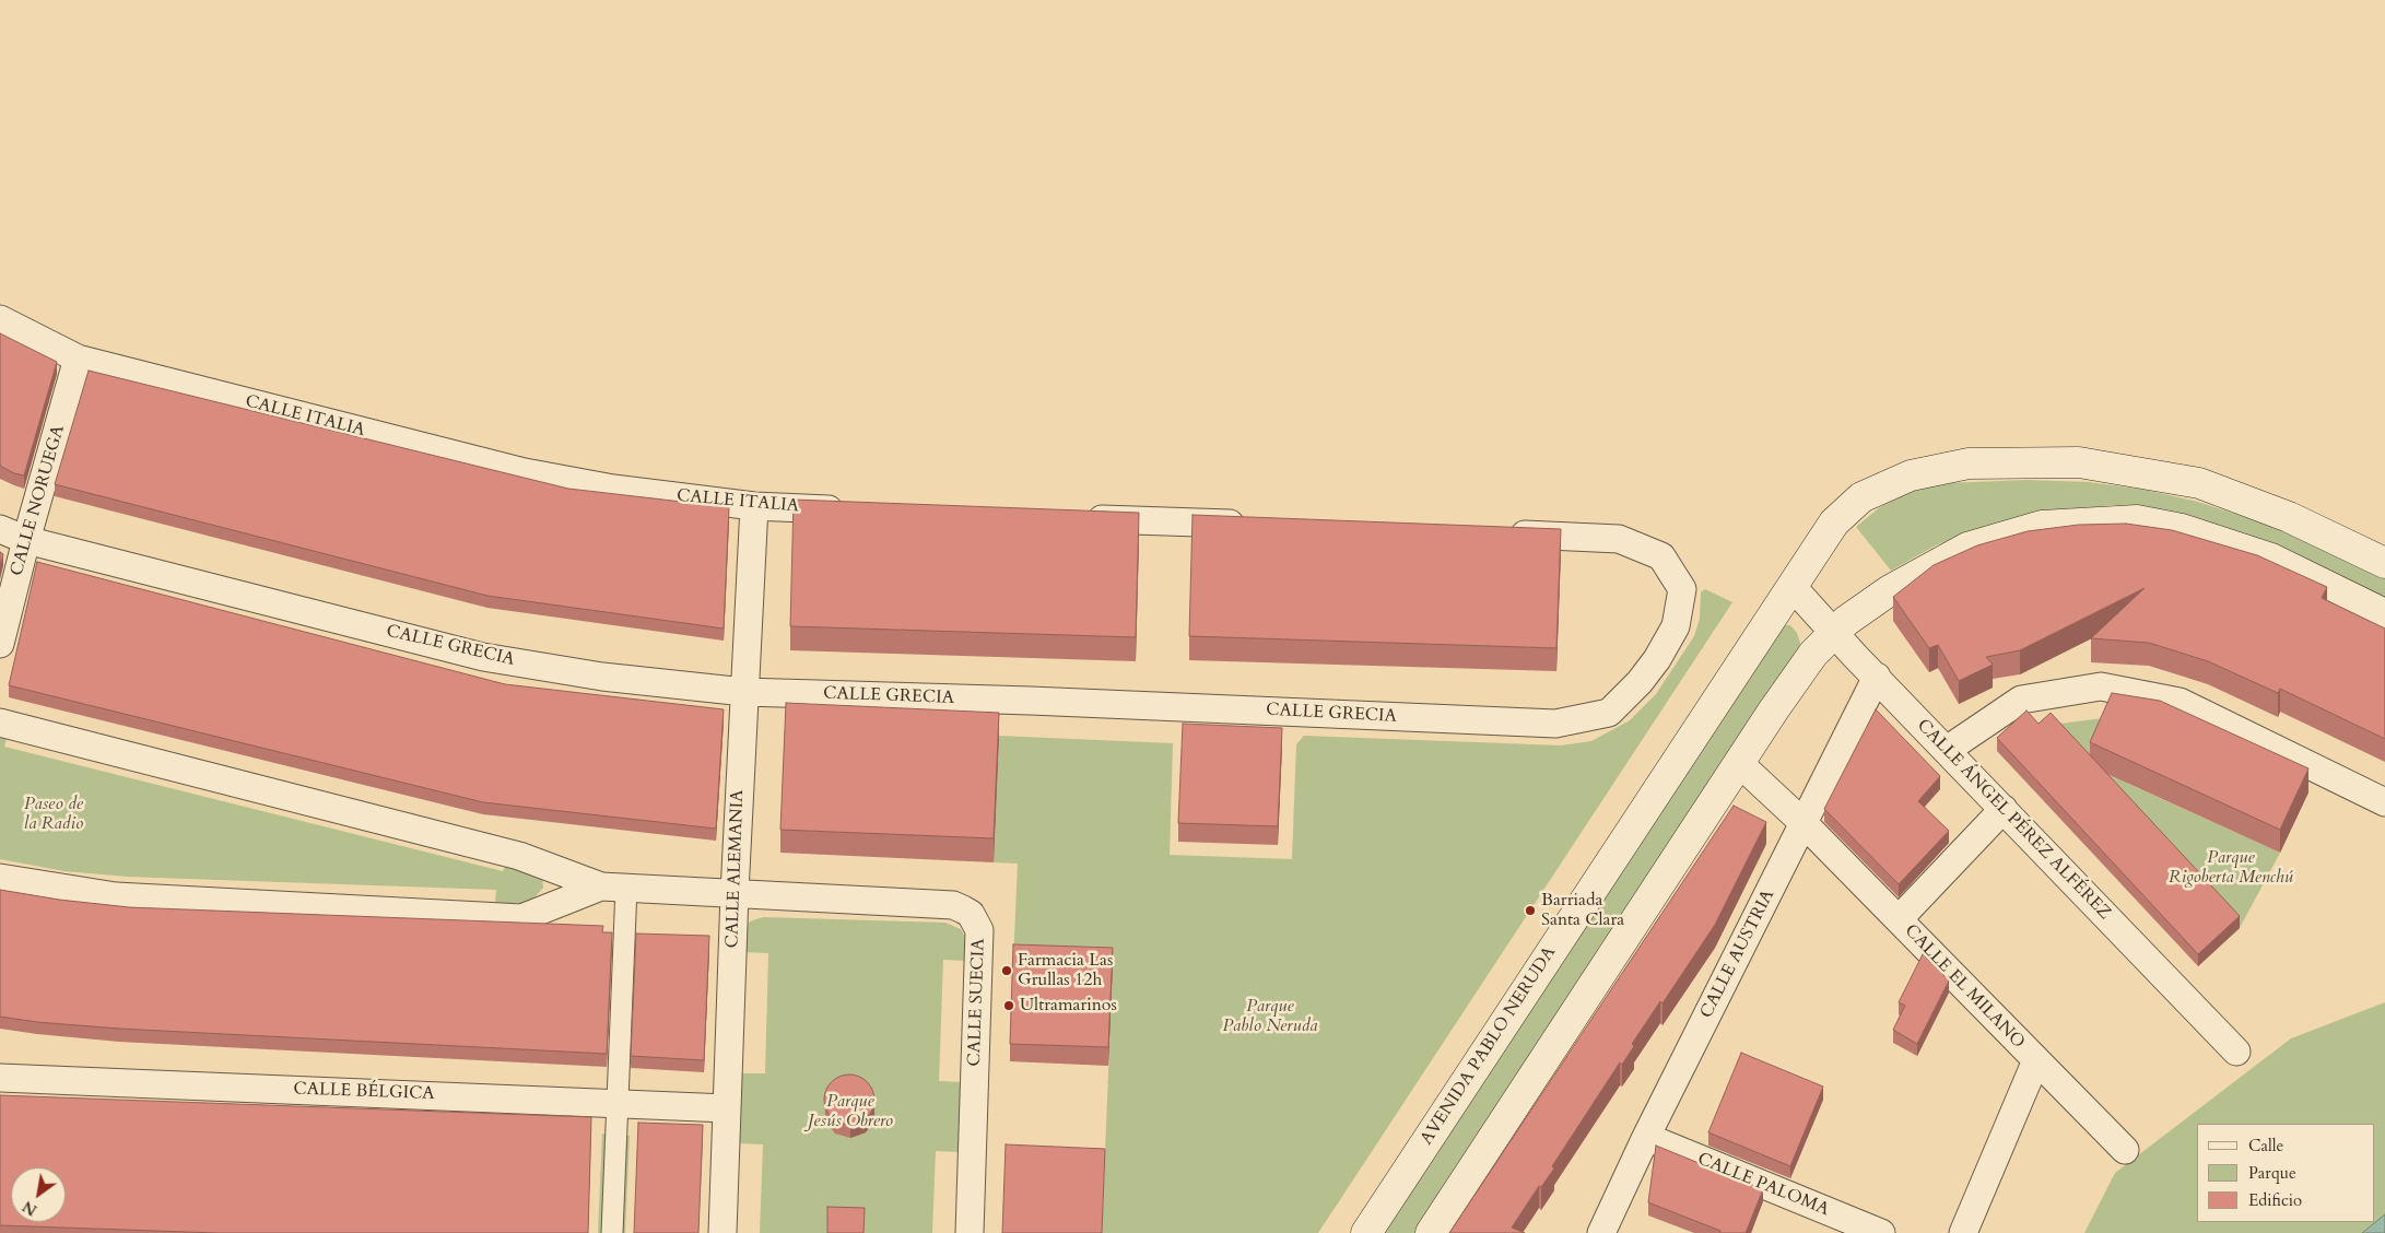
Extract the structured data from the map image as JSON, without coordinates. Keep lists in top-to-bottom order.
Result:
{
  "streets": {
    "main road": ["AVENIDA PABLO NERUDA"],
    "street": [
      "CALLE ITALIA",
      "CALLE NORUEGA",
      "CALLE GRECIA",
      "CALLE ÁNGEL PÉREZ ALFÉREZ",
      "CALLE ALEMANIA",
      "CALLE AUSTRIA",
      "CALLE EL MILANO",
      "CALLE SUECIA",
      "CALLE BÉLGICA",
      "CALLE PALOMA"
    ]
  },
  "crossings": [
    ["CALLE ITALIA", "CALLE NORUEGA"],
    ["CALLE ITALIA", "CALLE ALEMANIA"],
    ["CALLE NORUEGA", "CALLE GRECIA"],
    ["CALLE GRECIA", "CALLE ALEMANIA"],
    ["CALLE ÁNGEL PÉREZ ALFÉREZ", "CALLE AUSTRIA"],
    ["CALLE ÁNGEL PÉREZ ALFÉREZ", "AVENIDA PABLO NERUDA"],
    ["CALLE ALEMANIA", "CALLE SUECIA"],
    ["CALLE ALEMANIA", "CALLE BÉLGICA"],
    ["CALLE AUSTRIA", "CALLE EL MILANO"],
    ["CALLE AUSTRIA", "CALLE PALOMA"]
  ],
  "parks": [
    "Paseo de la Radio",
    "Parque Rigoberta Menchú",
    "Parque Pablo Neruda",
    "Parque Jesús Obrero"
  ],
  "places": ["Barriada Santa Clara", "Farmacia Las Grullas 12h", "Ultramarinos"],
  "legend": ["Calle", "Parque", "Edificio"],
  "north": "bottom left"
}
